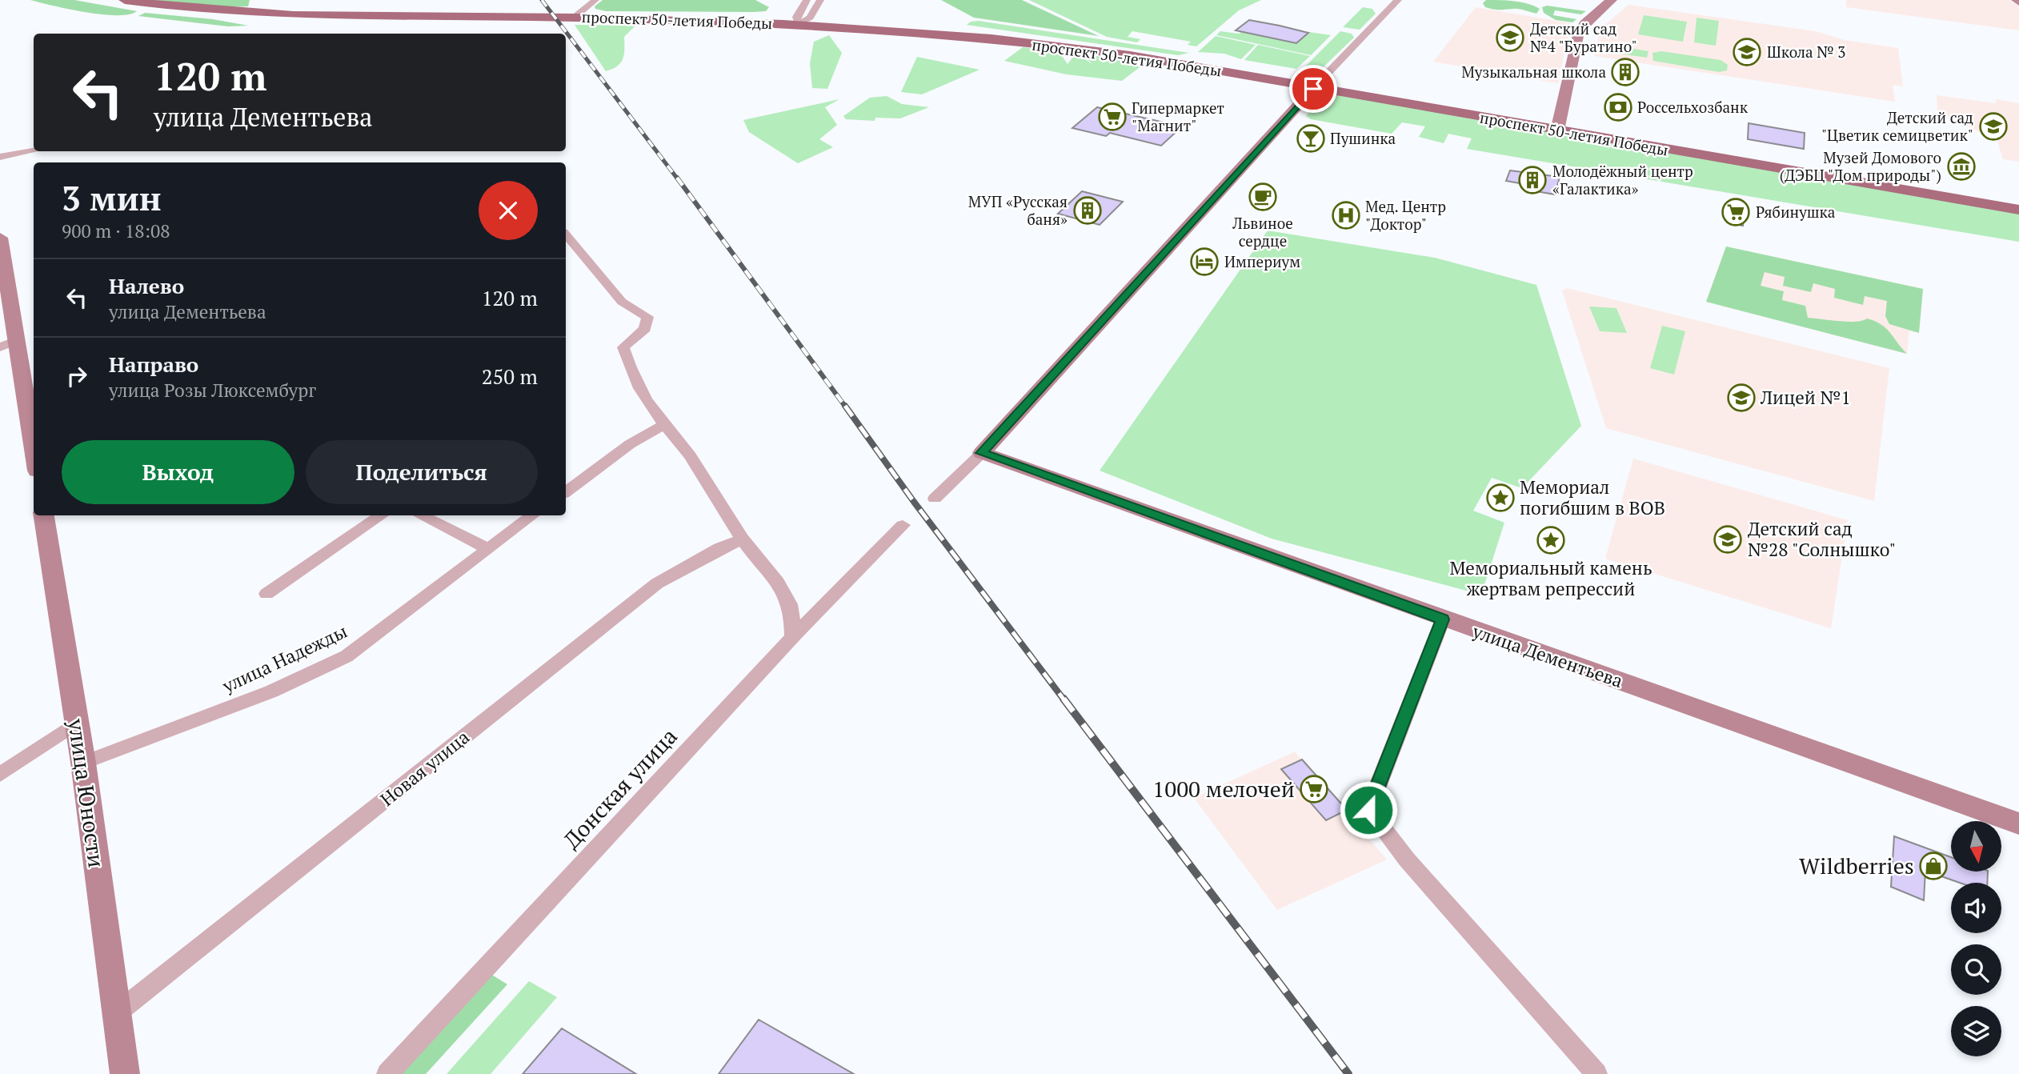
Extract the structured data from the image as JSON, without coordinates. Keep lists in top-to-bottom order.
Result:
{
  "streets": {
    "main road": ["проспект 50-летия Победы"],
    "street": [
      "улица Дементьева",
      "улица Надежды",
      "Новая улица",
      "Донская улица",
      "улица Юности"
    ]
  },
  "crossings": [
    ["улица Надежды", "улица Юности"],
    ["Новая улица", "улица Юности"]
  ],
  "places": {
    "school or university": [
      "Детский сад №4 \"Буратино\"",
      "Школа № 3",
      "Детский сад \"Цветик семицветик\"",
      "Лицей №1",
      "Детский сад №28 \"Солнышко\""
    ],
    "building": ["Музыкальная школа", "Молодёжный центр «Галактика»", "МУП «Русская баня»"],
    "bank": ["Россельхозбанк"],
    "supermarket": ["Гипермаркет \"Магнит\"", "Рябинушка", "1000 мелочей"],
    "bar": ["Пушинка"],
    "museum": ["Музей Домового (ДЭБЦ \"Дом природы\")"],
    "cafe": ["Львиное сердце"],
    "hospital": ["Мед. Центр \"Доктор\""],
    "hotel": ["Империум"],
    "place": ["Мемориал погибшим в ВОВ", "Мемориальный камень жертвам репрессий"],
    "shop": ["Wildberries"]
  },
  "north": "bottom",
  "page": {
    "turn": ["120 m", "улица Дементьева"],
    "heading": ["3 мин", "900 m · 18:08"],
    "list": [
      {
        "name": "Налево",
        "note": "улица Дементьева",
        "value": "120 m"
      },
      {
        "name": "Направо",
        "note": "улица Розы Люксембург",
        "value": "250 m"
      }
    ],
    "buttons": ["Выход", "Поделиться"]
  }
}
